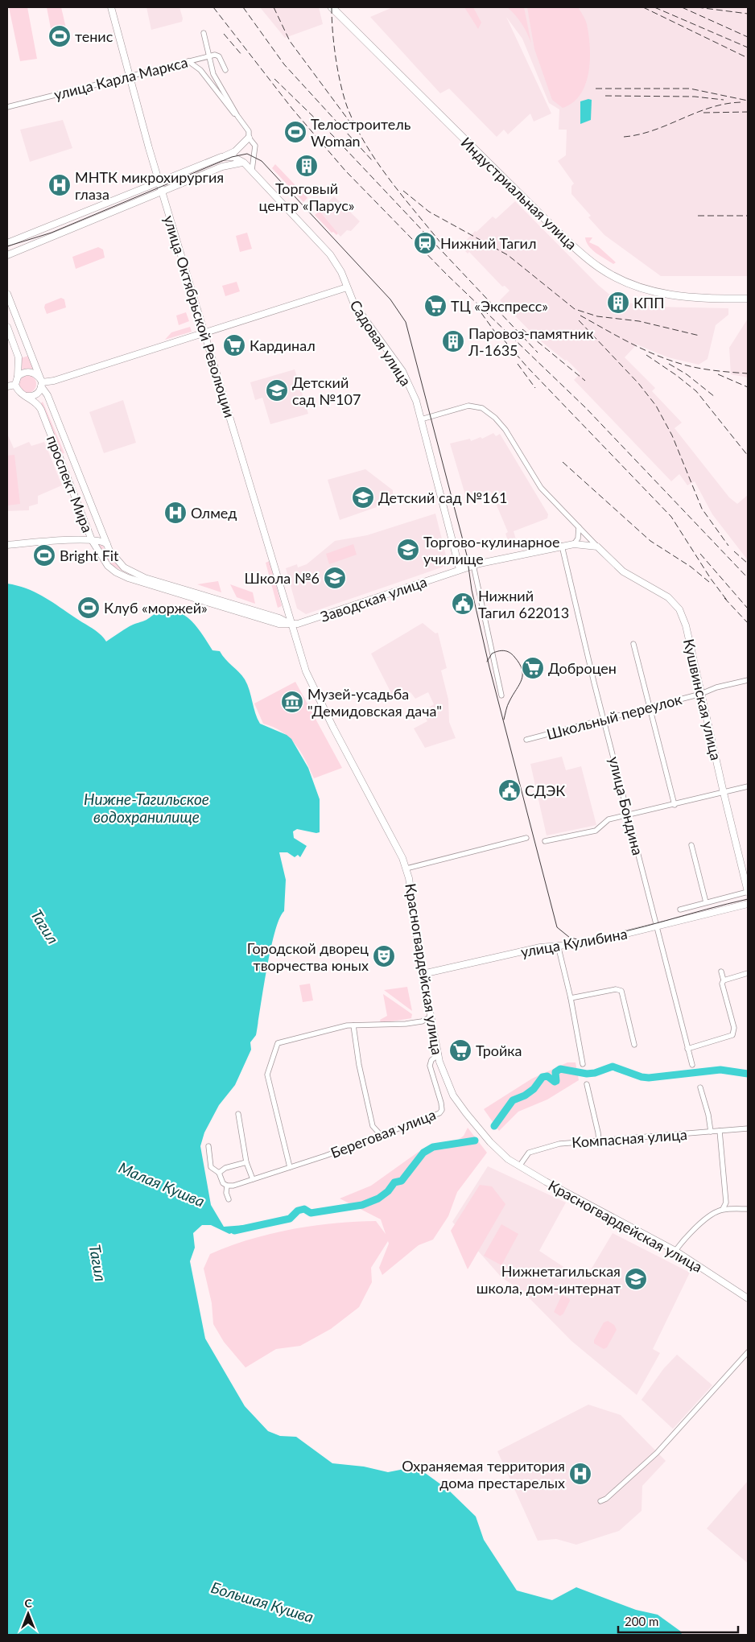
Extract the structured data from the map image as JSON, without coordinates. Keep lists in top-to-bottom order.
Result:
{
  "streets": {
    "main road": [
      "Индустриальная улица",
      "улица Октябрьской Революции",
      "Садовая улица",
      "проспект Мира",
      "Заводская улица",
      "Кушвинская улица",
      "улица Кулибина",
      "Красногвардейская улица"
    ],
    "street": [
      "улица Карла Маркса",
      "Школьный переулок",
      "улица Бондина",
      "Береговая улица",
      "Компасная улица"
    ]
  },
  "crossings": [
    ["улица Карла Маркса", "улица Октябрьской Революции"],
    ["улица Октябрьской Революции", "проспект Мира"],
    ["улица Октябрьской Революции", "Заводская улица"],
    ["улица Октябрьской Революции", "Красногвардейская улица"],
    ["Садовая улица", "Заводская улица"],
    ["проспект Мира", "Заводская улица"],
    ["Заводская улица", "Кушвинская улица"],
    ["Заводская улица", "улица Бондина"],
    ["Кушвинская улица", "Школьный переулок"],
    ["Школьный переулок", "улица Бондина"],
    ["улица Бондина", "улица Кулибина"],
    ["улица Кулибина", "Красногвардейская улица"],
    ["Красногвардейская улица", "Береговая улица"],
    ["Красногвардейская улица", "Компасная улица"]
  ],
  "water": [
    "Нижне-Тагильское водохранилище",
    "Тагил",
    "Малая Кушва",
    "Большая Кушва"
  ],
  "places": {
    "sports": [
      "тенис",
      "Телостроитель Woman",
      "Bright Fit",
      "Клуб «моржей»"
    ],
    "building": ["Торговый центр «Парус»", "КПП", "Паровоз-памятник Л-1635"],
    "hospital": ["МНТК микрохирургия глаза", "Олмед", "Охраняемая территория дома престарелых"],
    "station": ["Нижний Тагил"],
    "supermarket": [
      "ТЦ «Экспресс»",
      "Кардинал",
      "Доброцен",
      "Тройка"
    ],
    "school or university": [
      "Детский сад №107",
      "Детский сад №161",
      "Торгово-кулинарное училище",
      "Школа №6",
      "Нижнетагильская школа, дом-интернат"
    ],
    "public building": ["Нижний Тагил 622013", "СДЭК"],
    "museum": ["Музей-усадьба \"Демидовская дача\""],
    "theatre": ["Городской дворец творчества юных"]
  },
  "scale_bar": "200 m",
  "north": "top"
}
